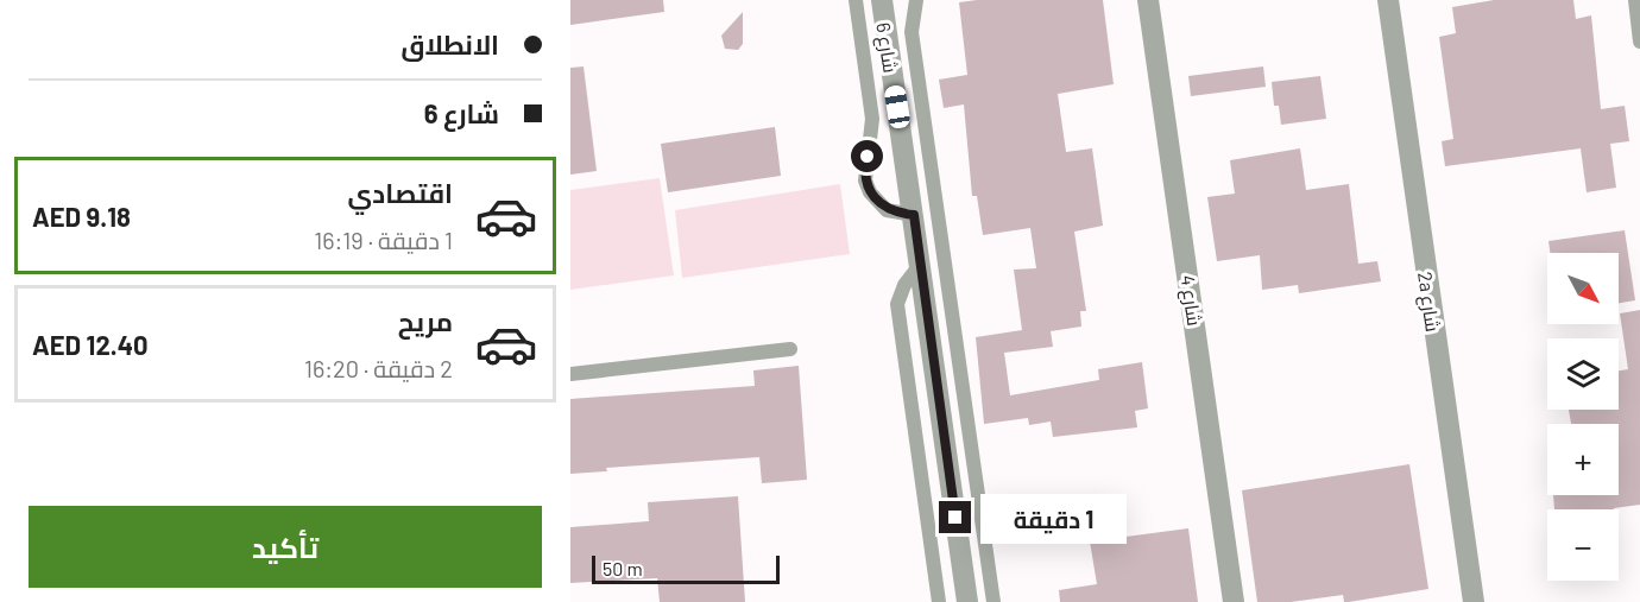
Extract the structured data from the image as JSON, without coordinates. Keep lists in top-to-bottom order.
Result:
{
  "streets": {
    "street": ["شارع 6", "شارع 4", "2a شارع"]
  },
  "scale_bar": "50 m",
  "north": "bottom right",
  "page": {
    "banner": ["الانطلاق", "شارع 6"],
    "list": [
      {
        "name": "اقتصادي",
        "note": "1 دقيقة · 16:19",
        "value": "AED 9.18"
      },
      {
        "name": "مريح",
        "note": "2 دقيقة · 16:20",
        "value": "AED 12.40"
      }
    ],
    "map_buttons": ["+", "−"],
    "buttons": "تأكيد",
    "bubble": "1 دقيقة",
    "scale": "50 m"
  }
}
